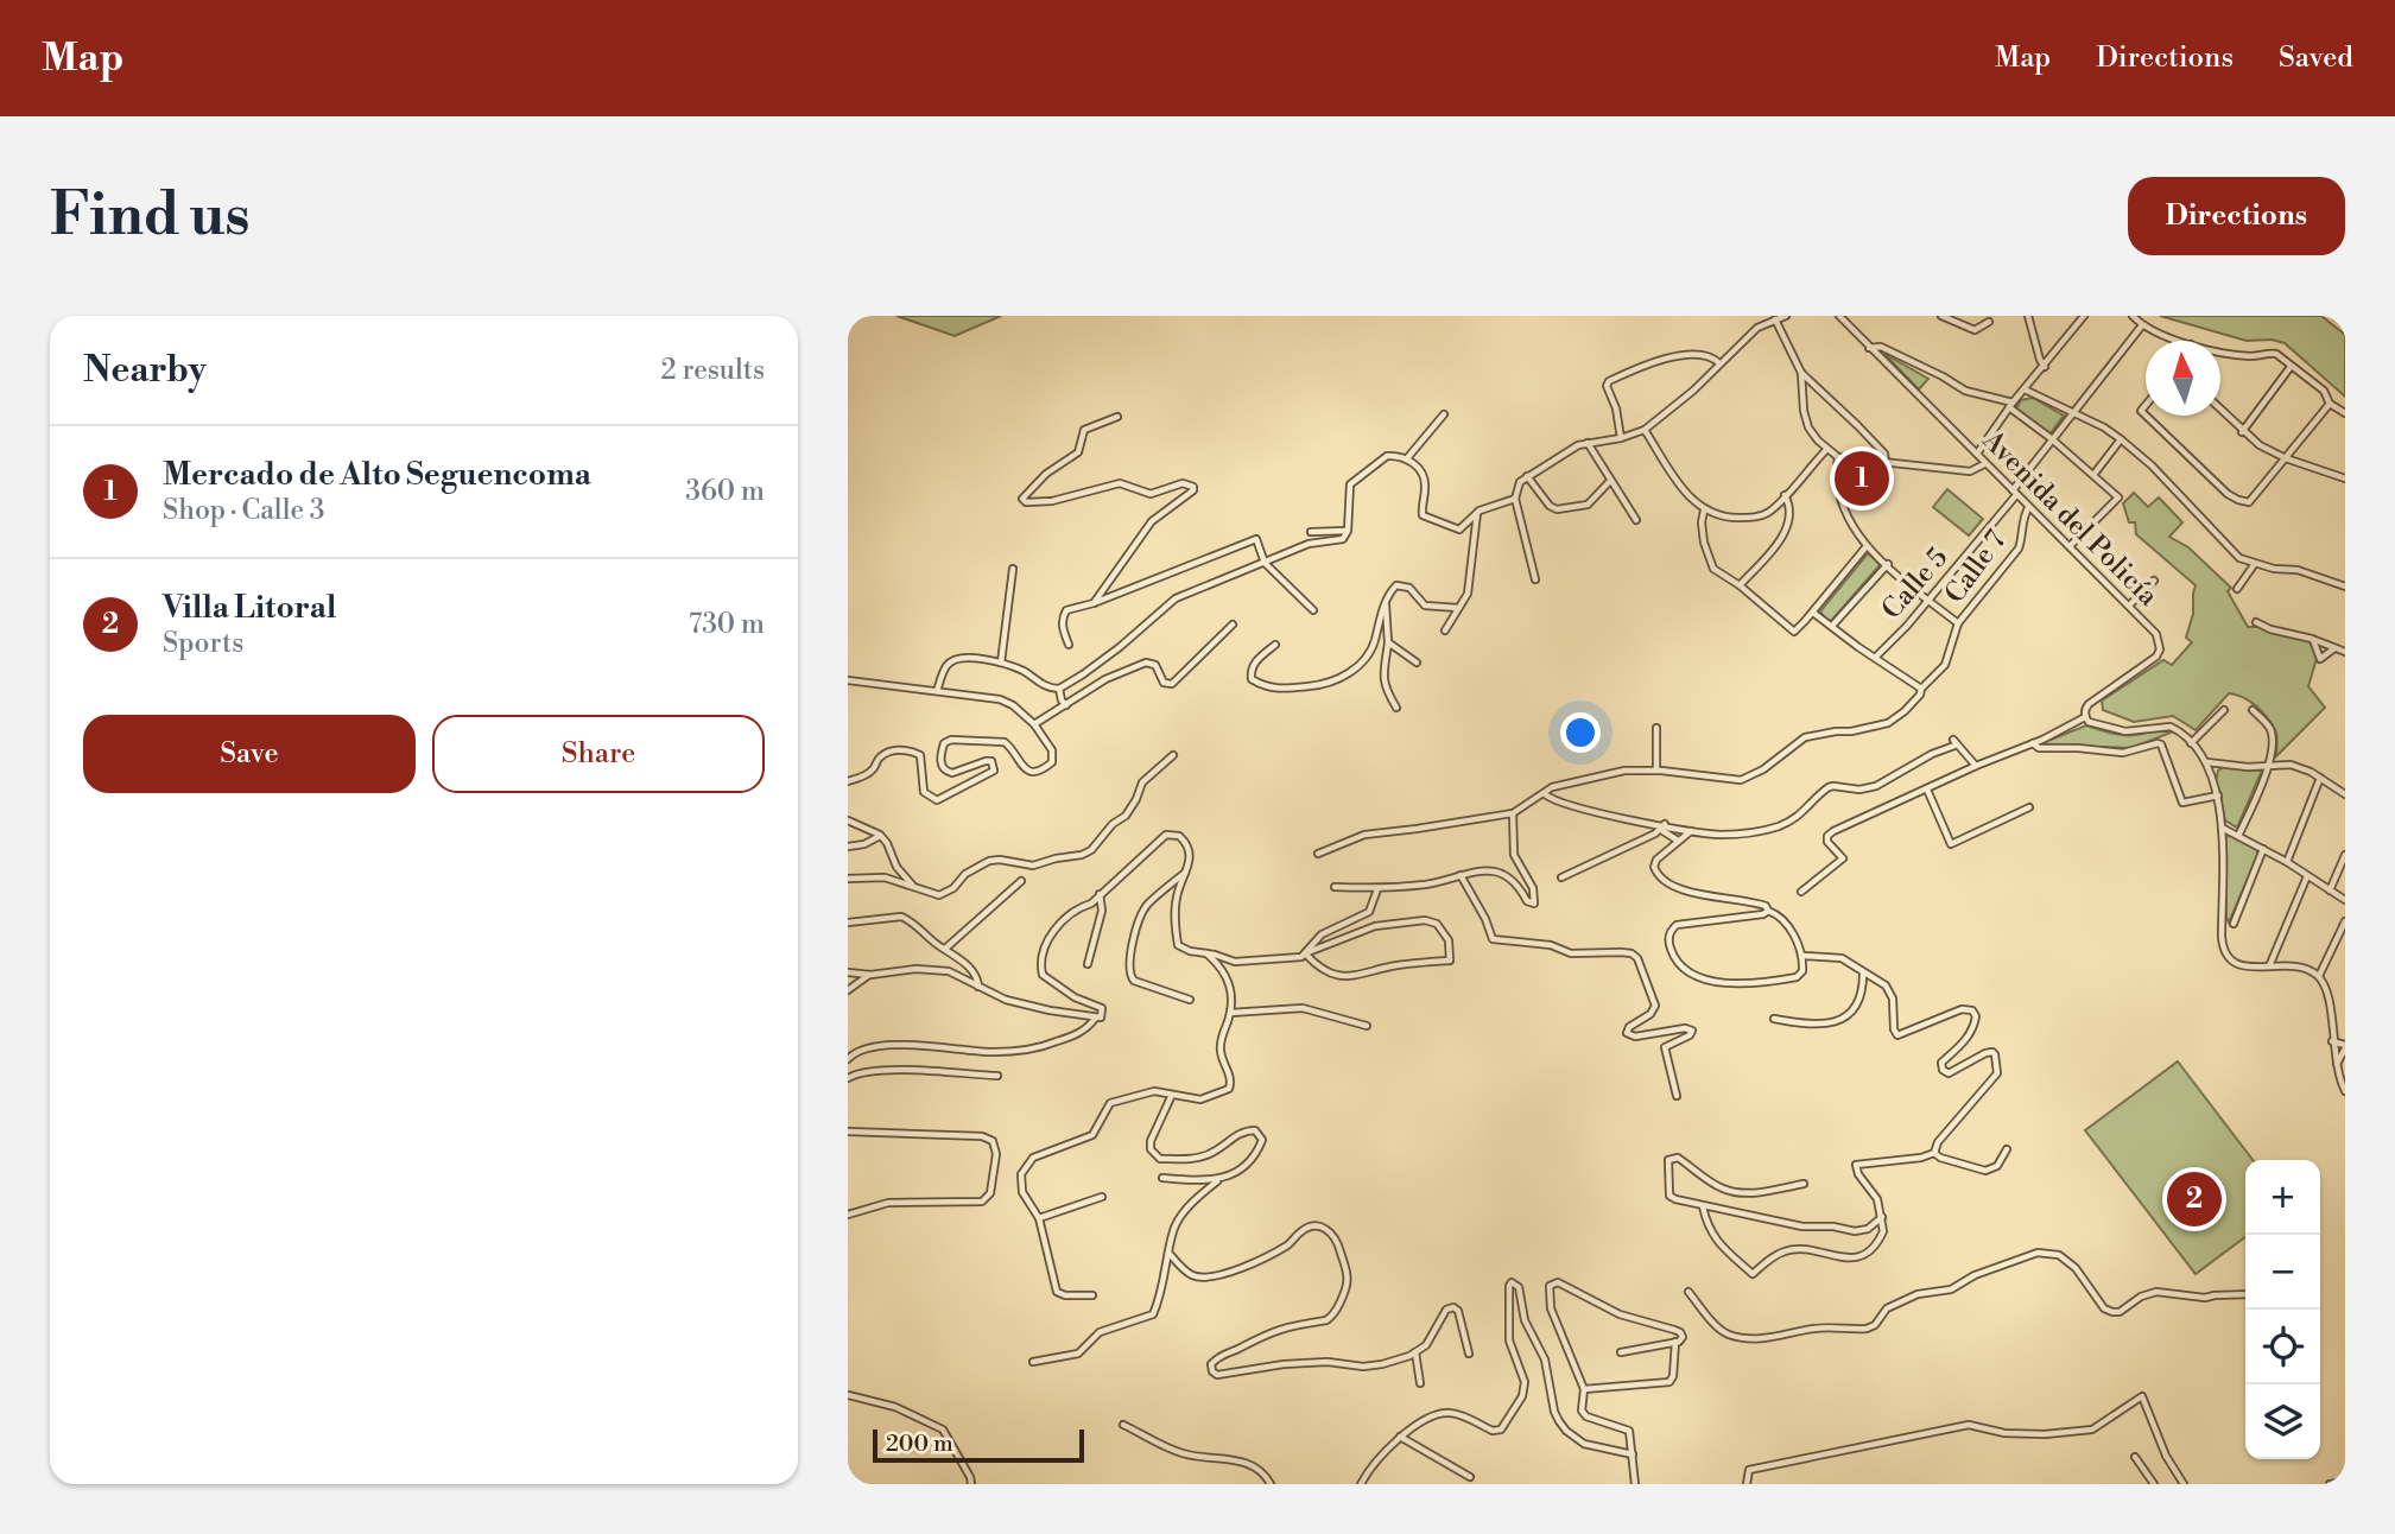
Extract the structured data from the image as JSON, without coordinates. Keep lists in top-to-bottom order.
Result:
{
  "streets": {
    "street": ["Avenida del Policía", "Calle 7", "Calle 5"]
  },
  "crossings": [
    ["Avenida del Policía", "Calle 7"],
    ["Avenida del Policía", "Calle 5"]
  ],
  "scale_bar": "200 m",
  "north": "top",
  "page": {
    "header": "Map",
    "nav": ["Map", "Directions", "Saved"],
    "buttons": [
      "Directions",
      ["Save", "Share"]
    ],
    "title": "Find us",
    "heading": ["Nearby", "2 results"],
    "list": [
      {
        "mark": "1",
        "name": "Mercado de Alto Seguencoma",
        "note": "Shop · Calle 3",
        "value": "360 m"
      },
      {
        "mark": "2",
        "name": "Villa Litoral",
        "note": "Sports",
        "value": "730 m"
      }
    ],
    "pins": ["1", "2"],
    "map_buttons": ["+", "−"],
    "scale": "200 m"
  }
}
